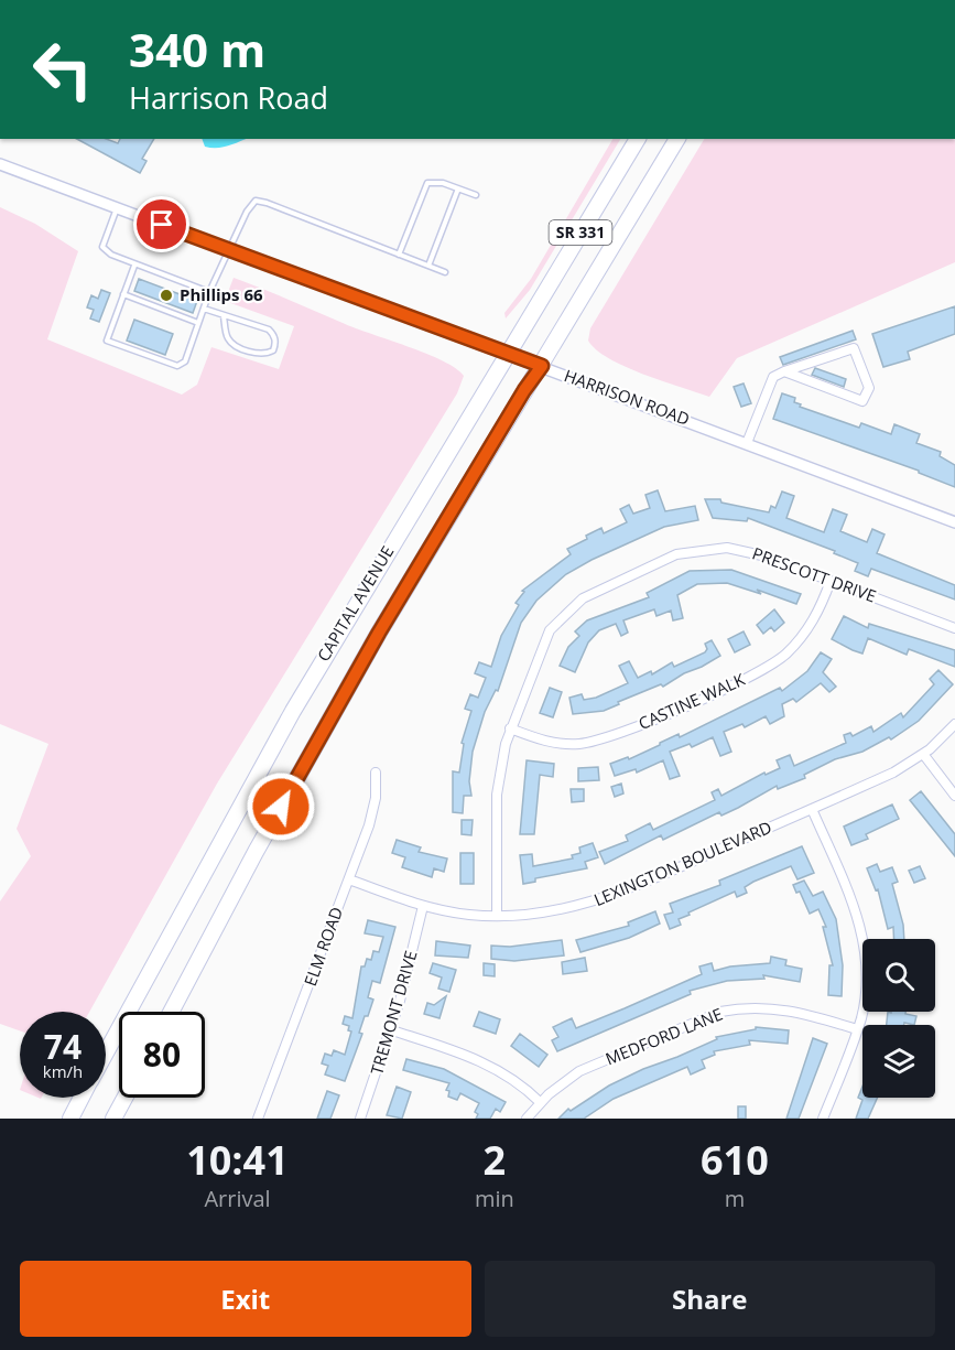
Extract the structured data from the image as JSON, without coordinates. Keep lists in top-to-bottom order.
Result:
{
  "streets": {
    "highway": ["SR 331", "CAPITAL AVENUE"],
    "street": [
      "HARRISON ROAD",
      "PRESCOTT DRIVE",
      "CASTINE WALK",
      "LEXINGTON BOULEVARD",
      "ELM ROAD",
      "TREMONT DRIVE",
      "MEDFORD LANE"
    ]
  },
  "crossings": [
    ["SR 331", "HARRISON ROAD"],
    ["HARRISON ROAD", "CAPITAL AVENUE"],
    ["PRESCOTT DRIVE", "CASTINE WALK"],
    ["PRESCOTT DRIVE", "LEXINGTON BOULEVARD"],
    ["LEXINGTON BOULEVARD", "ELM ROAD"],
    ["LEXINGTON BOULEVARD", "TREMONT DRIVE"]
  ],
  "places": ["Phillips 66"],
  "page": {
    "turn": ["340 m", "Harrison Road"],
    "speed": "74 km/h",
    "limit": "80",
    "eta": [
      "10:41",
      "Arrival",
      "2",
      "min",
      "610",
      "m"
    ],
    "buttons": ["Exit", "Share"]
  }
}
